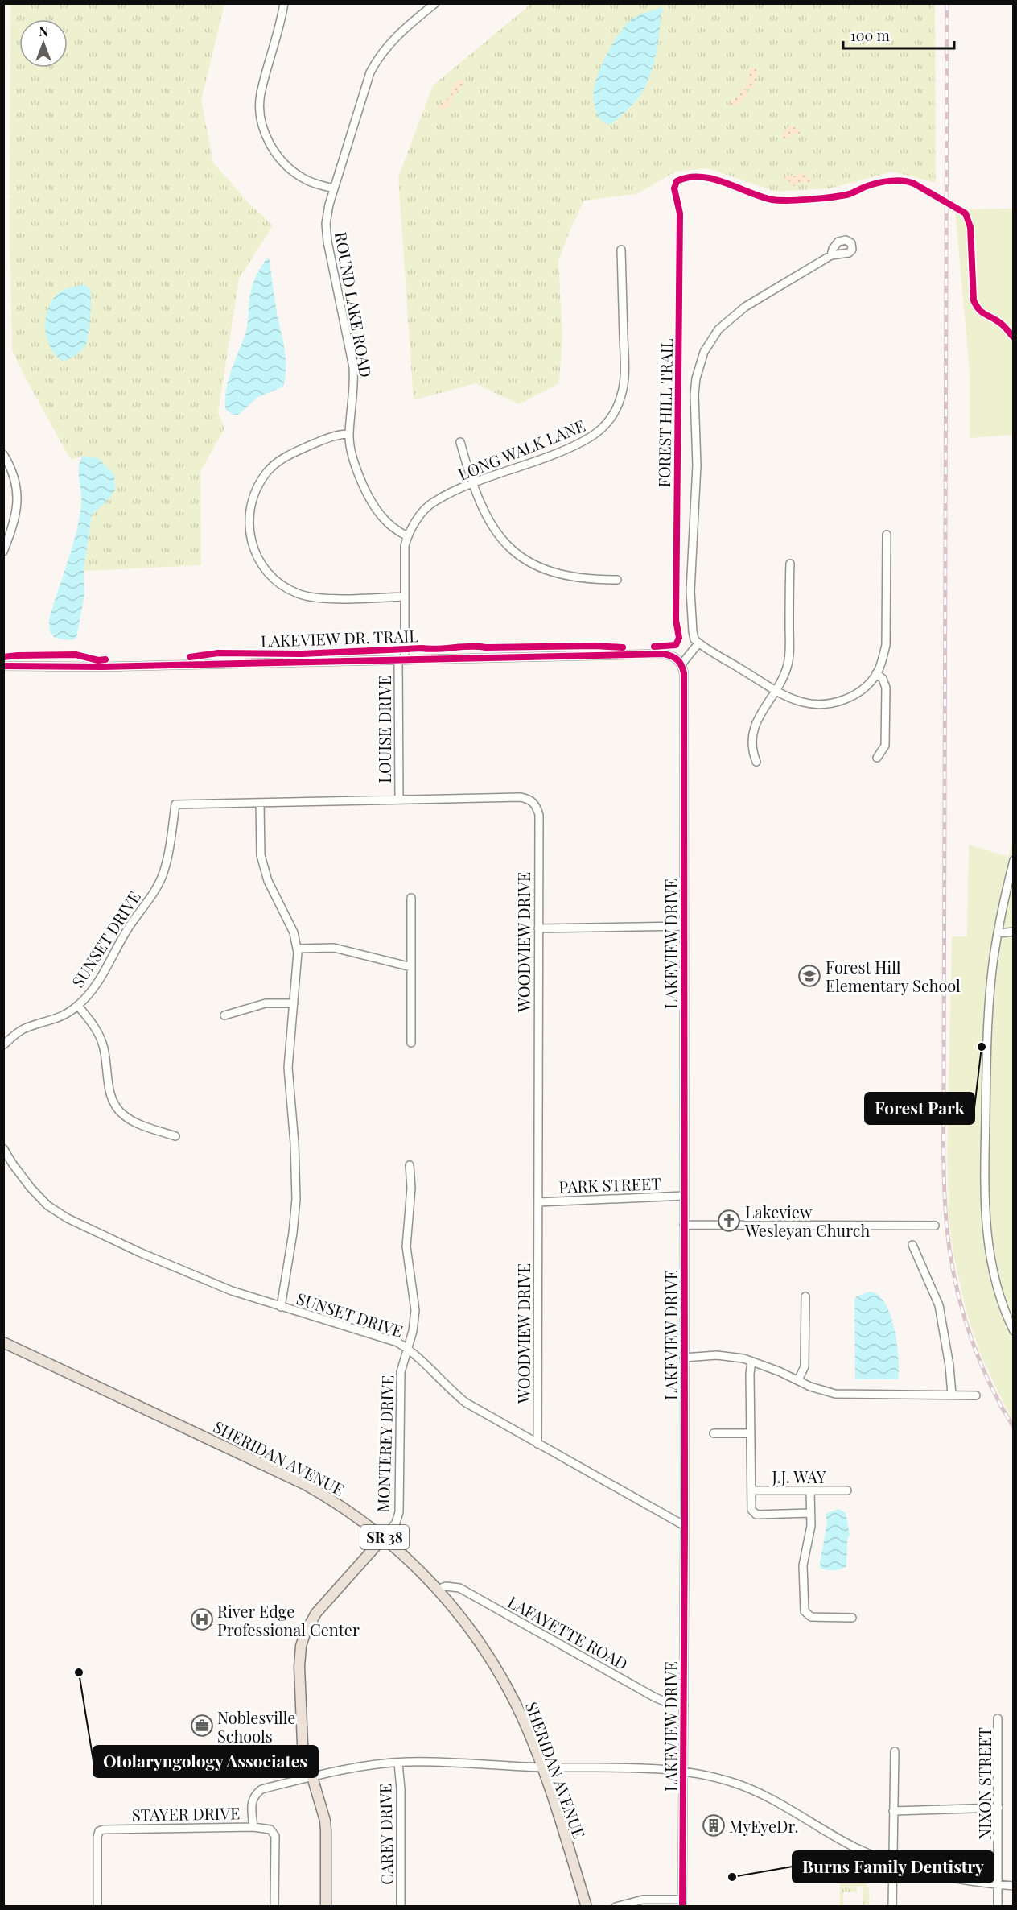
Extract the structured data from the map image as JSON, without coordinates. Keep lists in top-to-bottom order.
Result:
{
  "streets": {
    "main road": ["SHERIDAN AVENUE", "SR 38"],
    "street": [
      "ROUND LAKE ROAD",
      "LONG WALK LANE",
      "LOUISE DRIVE",
      "SUNSET DRIVE",
      "WOODVIEW DRIVE",
      "LAKEVIEW DRIVE",
      "PARK STREET",
      "MONTEREY DRIVE",
      "J.J. WAY",
      "LAFAYETTE ROAD",
      "NIXON STREET",
      "STAYER DRIVE",
      "CAREY DRIVE"
    ],
    "cycle path": ["FOREST HILL TRAIL", "LAKEVIEW DR. TRAIL"]
  },
  "crossings": [
    ["ROUND LAKE ROAD", "LONG WALK LANE"],
    ["LONG WALK LANE", "LOUISE DRIVE"],
    ["LOUISE DRIVE", "WOODVIEW DRIVE"],
    ["SUNSET DRIVE", "WOODVIEW DRIVE"],
    ["SUNSET DRIVE", "LAKEVIEW DRIVE"],
    ["SUNSET DRIVE", "MONTEREY DRIVE"],
    ["WOODVIEW DRIVE", "PARK STREET"],
    ["LAKEVIEW DRIVE", "PARK STREET"],
    ["LAKEVIEW DRIVE", "LAFAYETTE ROAD"],
    ["MONTEREY DRIVE", "SHERIDAN AVENUE"],
    ["SHERIDAN AVENUE", "LAFAYETTE ROAD"]
  ],
  "places": {
    "school or university": ["Forest Hill Elementary School"],
    "other": ["Forest Park", "Otolaryngology Associates", "Burns Family Dentistry"],
    "church": ["Lakeview Wesleyan Church"],
    "hospital": ["River Edge Professional Center"],
    "office": ["Noblesville Schools"],
    "building": ["MyEyeDr."]
  },
  "scale_bar": "100 m",
  "north": "top"
}
